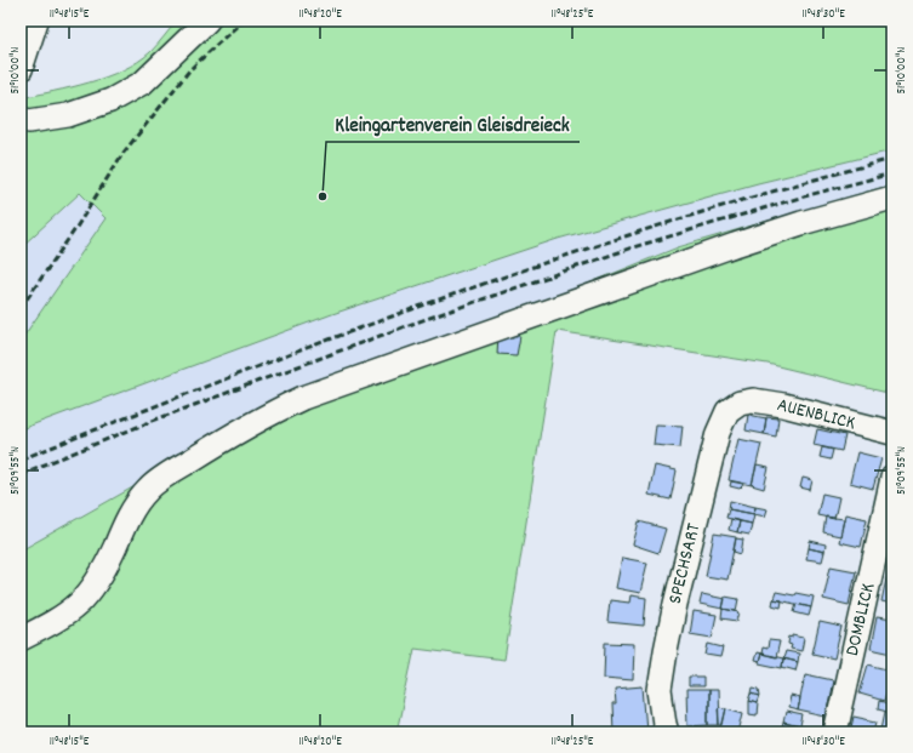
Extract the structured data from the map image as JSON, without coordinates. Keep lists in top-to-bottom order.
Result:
{
  "streets": {
    "street": ["AUENBLICK", "SPECHSART", "DOMBLICK"]
  },
  "crossings": [
    ["AUENBLICK", "SPECHSART"]
  ],
  "places": ["Kleingartenverein Gleisdreieck"],
  "coordinates": [
    "11°48'15\"E",
    "11°48'20\"E",
    "11°48'25\"E",
    "11°48'30\"E",
    "51°10'00\"N",
    "51°09'55\"N"
  ]
}
